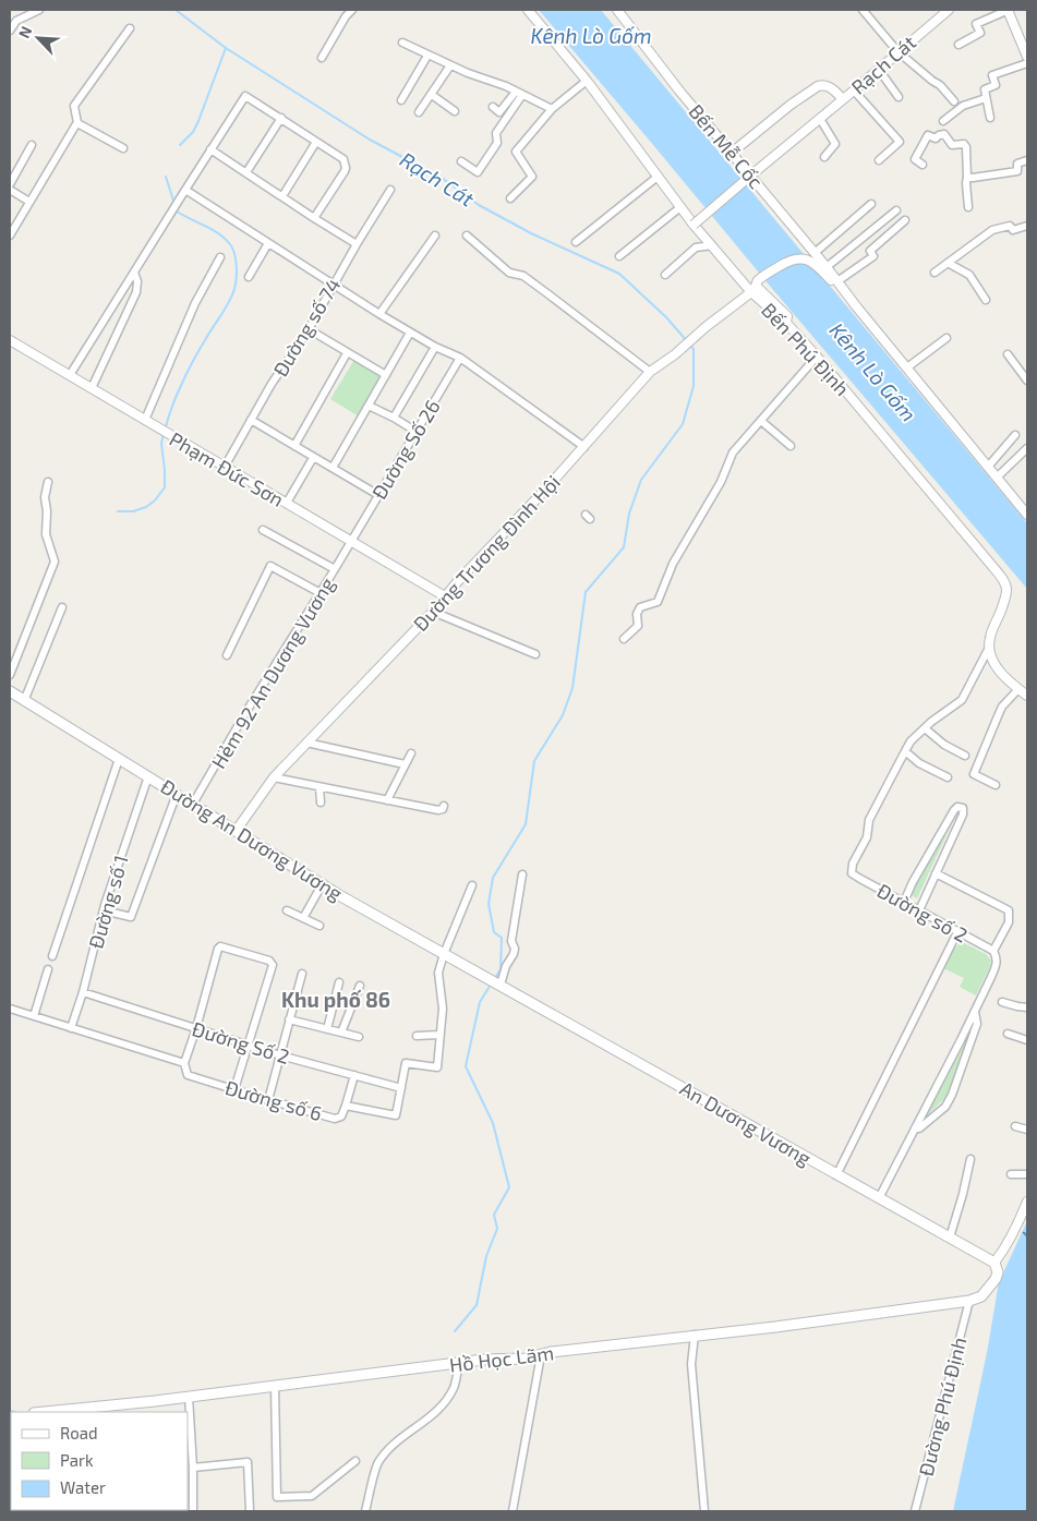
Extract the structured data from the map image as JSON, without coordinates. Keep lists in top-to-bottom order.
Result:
{
  "streets": {
    "main road": ["Đường An Dương Vương", "An Dương Vương", "Hồ Học Lãm"],
    "street": [
      "Rạch Cát",
      "Bến Mễ Cốc",
      "Đường số 74",
      "Bến Phú Định",
      "Đường Số 26",
      "Phạm Đức Sơn",
      "Đường Trương Đình Hội",
      "Hẻm 92 An Dương Vương",
      "Đường số 1",
      "Đường số 2",
      "Đường Số 2",
      "Đường số 6",
      "Đường Phú Định"
    ]
  },
  "crossings": [
    ["Rạch Cát", "Bến Mễ Cốc"],
    ["Rạch Cát", "Bến Phú Định"],
    ["Đường số 74", "Phạm Đức Sơn"],
    ["Bến Phú Định", "Đường Trương Đình Hội"],
    ["Đường Số 26", "Phạm Đức Sơn"],
    ["Đường Số 26", "Hẻm 92 An Dương Vương"],
    ["Phạm Đức Sơn", "Đường Trương Đình Hội"],
    ["Phạm Đức Sơn", "Hẻm 92 An Dương Vương"],
    ["Đường Trương Đình Hội", "Đường An Dương Vương"],
    ["Hẻm 92 An Dương Vương", "Đường An Dương Vương"],
    ["Đường An Dương Vương", "Đường số 1"],
    ["Đường An Dương Vương", "An Dương Vương"],
    ["Đường số 1", "Đường Số 2"],
    ["Đường Số 2", "Đường số 6"],
    ["Hồ Học Lãm", "Đường Phú Định"]
  ],
  "districts": ["Khu phố 86"],
  "water": ["Kênh Lò Gốm", "Rạch Cát"],
  "legend": ["Road", "Park", "Water"],
  "north": "top left"
}
